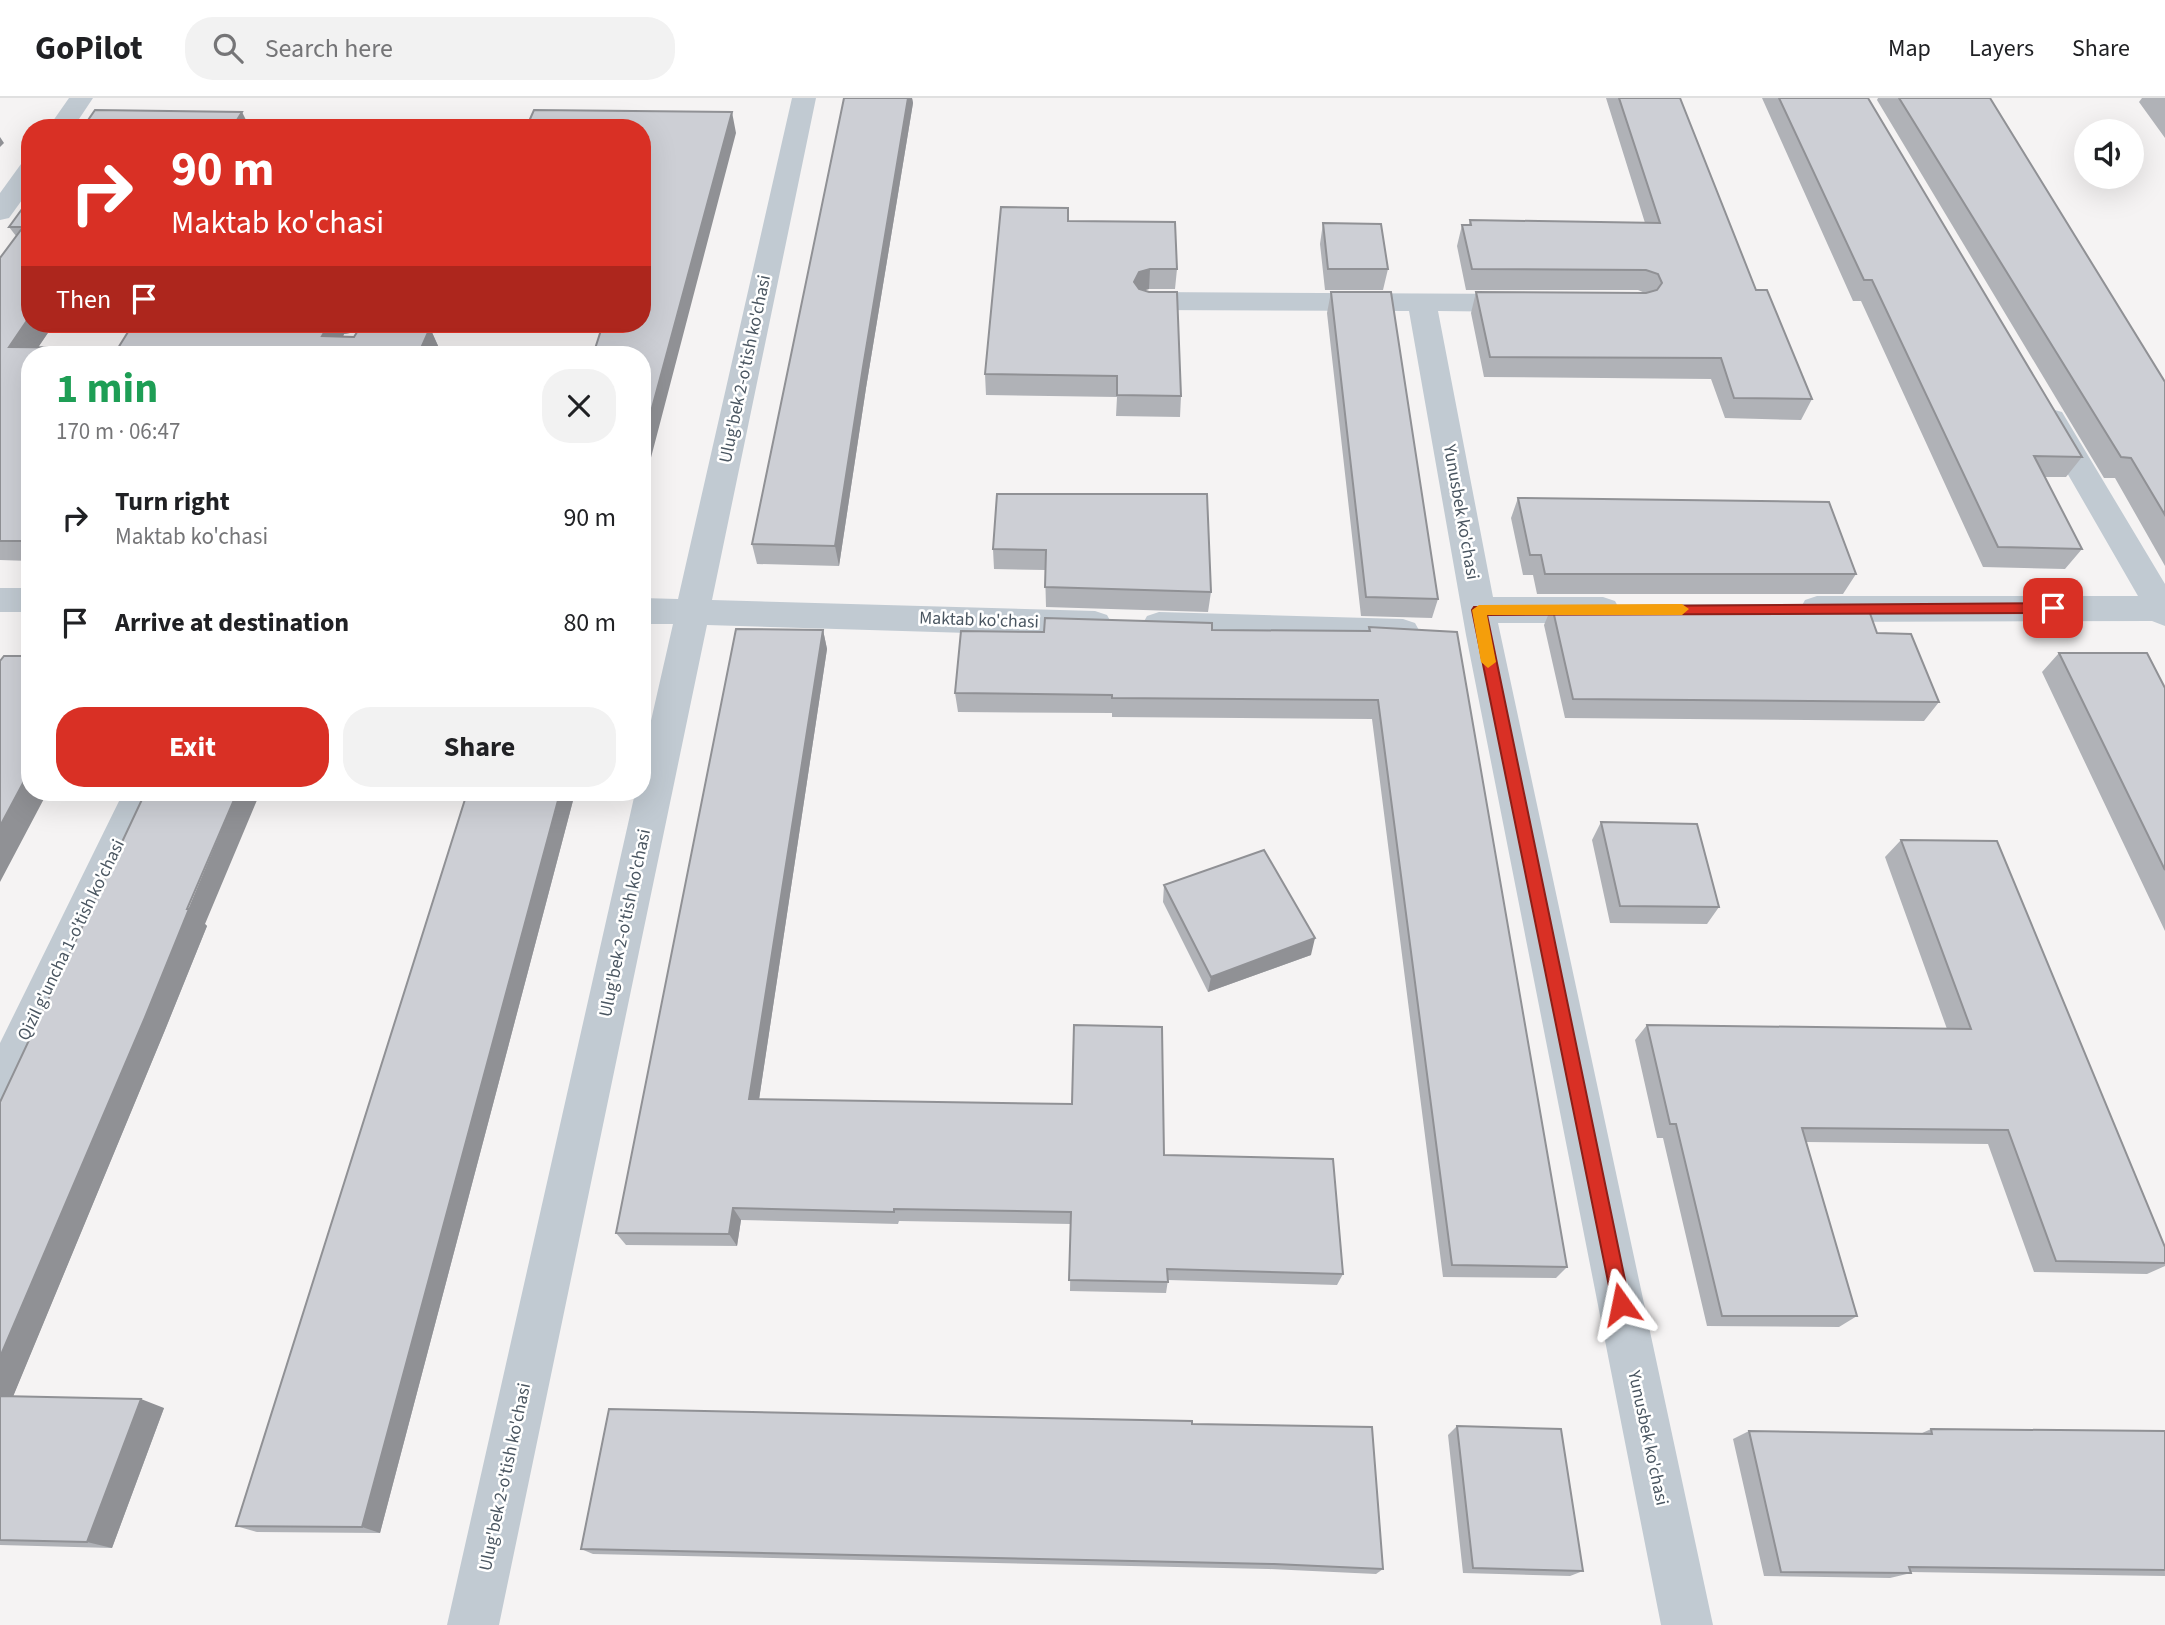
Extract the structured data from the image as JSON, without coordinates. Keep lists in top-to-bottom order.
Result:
{
  "streets": {
    "street": [
      "Ulug'bek 2-o'tish ko'chasi",
      "Yunusbek ko'chasi",
      "Maktab ko'chasi",
      "Qizil g'uncha 1-o'tish ko'chasi"
    ]
  },
  "crossings": [
    ["Ulug'bek 2-o'tish ko'chasi", "Maktab ko'chasi"],
    ["Yunusbek ko'chasi", "Maktab ko'chasi"]
  ],
  "page": {
    "header": "GoPilot",
    "search": "Search here",
    "nav": ["Map", "Layers", "Share"],
    "turn": ["90 m", "Maktab ko'chasi"],
    "then": "Then",
    "heading": ["1 min", "170 m · 06:47"],
    "list": [
      {
        "name": "Turn right",
        "note": "Maktab ko'chasi",
        "value": "90 m"
      },
      {
        "name": "Arrive at destination",
        "value": "80 m"
      }
    ],
    "buttons": ["Exit", "Share"]
  }
}
